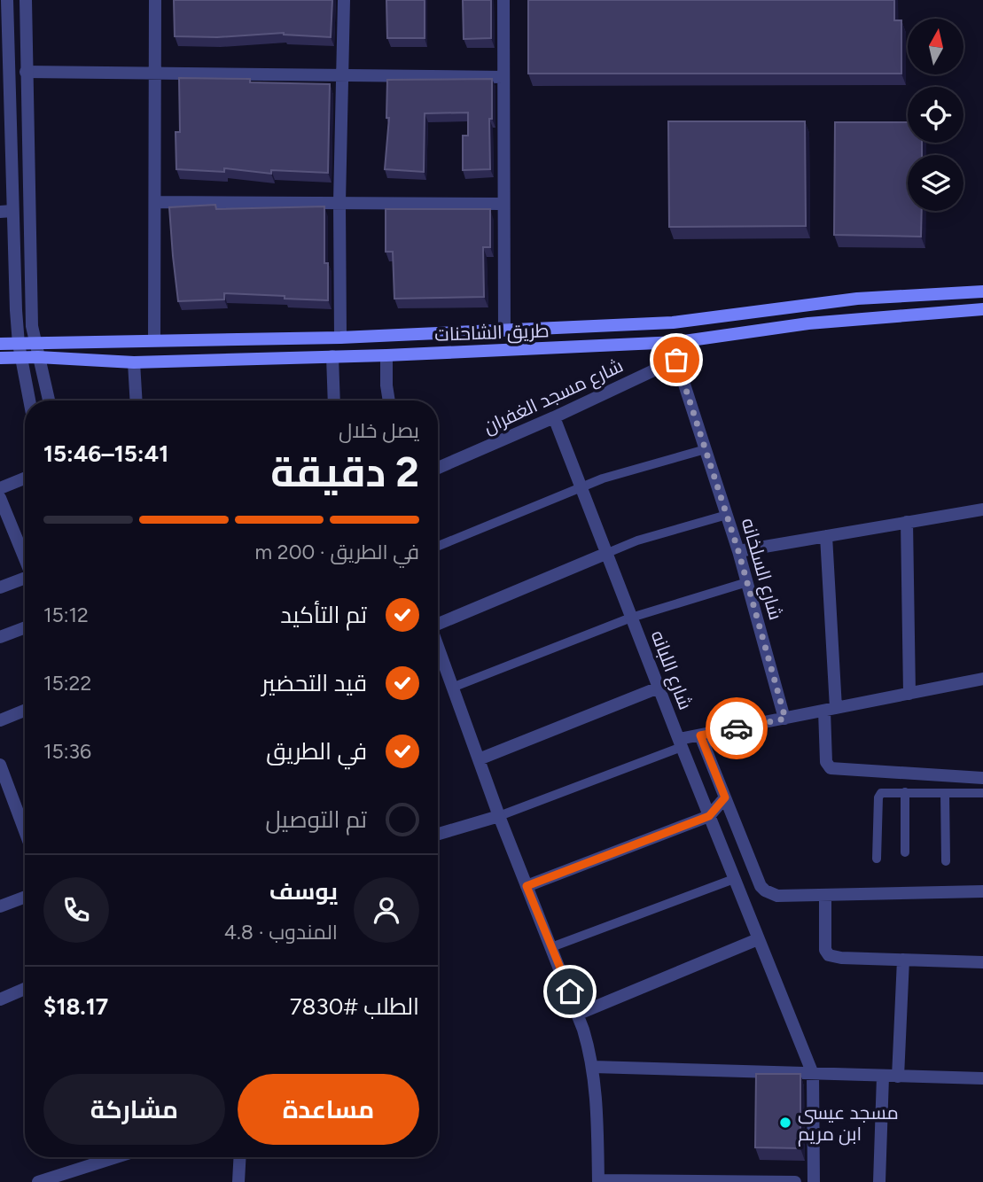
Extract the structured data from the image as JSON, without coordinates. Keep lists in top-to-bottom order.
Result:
{
  "streets": {
    "main road": ["طريق الشاحنات"],
    "street": ["شارع مسجد الغفران", "شارع السلخانه", "شارع اللبانه"]
  },
  "crossings": [
    ["شارع مسجد الغفران", "شارع السلخانه"],
    ["شارع مسجد الغفران", "شارع اللبانه"]
  ],
  "places": ["مسجد عيسى ابن مريم"],
  "north": "top",
  "page": {
    "heading": ["2 دقيقة", "يصل خلال", "15:41–15:46"],
    "panel": [
      "يوسف",
      "المندوب · 4.8",
      "الطلب #7830",
      "$18.17"
    ],
    "bar": "في الطريق · 200 m",
    "list": [
      ["تم التأكيد", "15:12"],
      ["قيد التحضير", "15:22"],
      ["في الطريق", "15:36"],
      "تم التوصيل"
    ],
    "buttons": ["مساعدة", "مشاركة"]
  }
}
